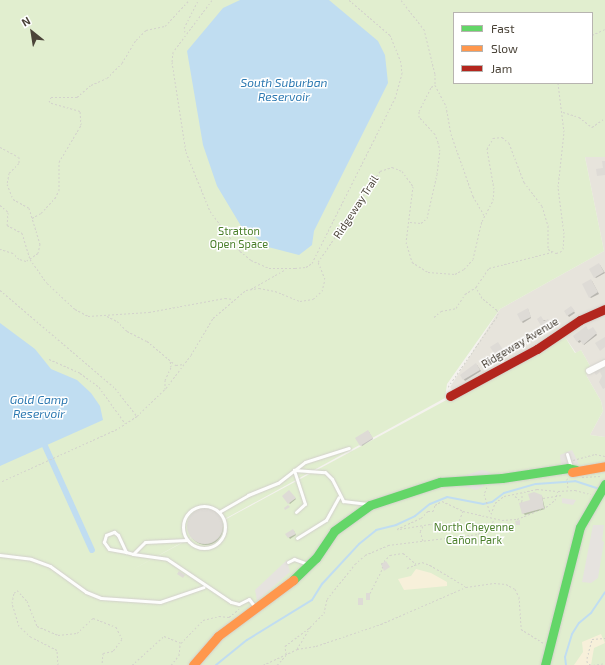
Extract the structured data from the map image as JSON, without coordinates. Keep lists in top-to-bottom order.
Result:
{
  "streets": {
    "street": ["Ridgeway Avenue"],
    "path": ["Ridgeway Trail"]
  },
  "water": ["South Suburban Reservoir", "Gold Camp Reservoir"],
  "parks": ["Stratton Open Space", "North Cheyenne Cañon Park"],
  "legend": ["Fast", "Slow", "Jam"],
  "north": "top left"
}
